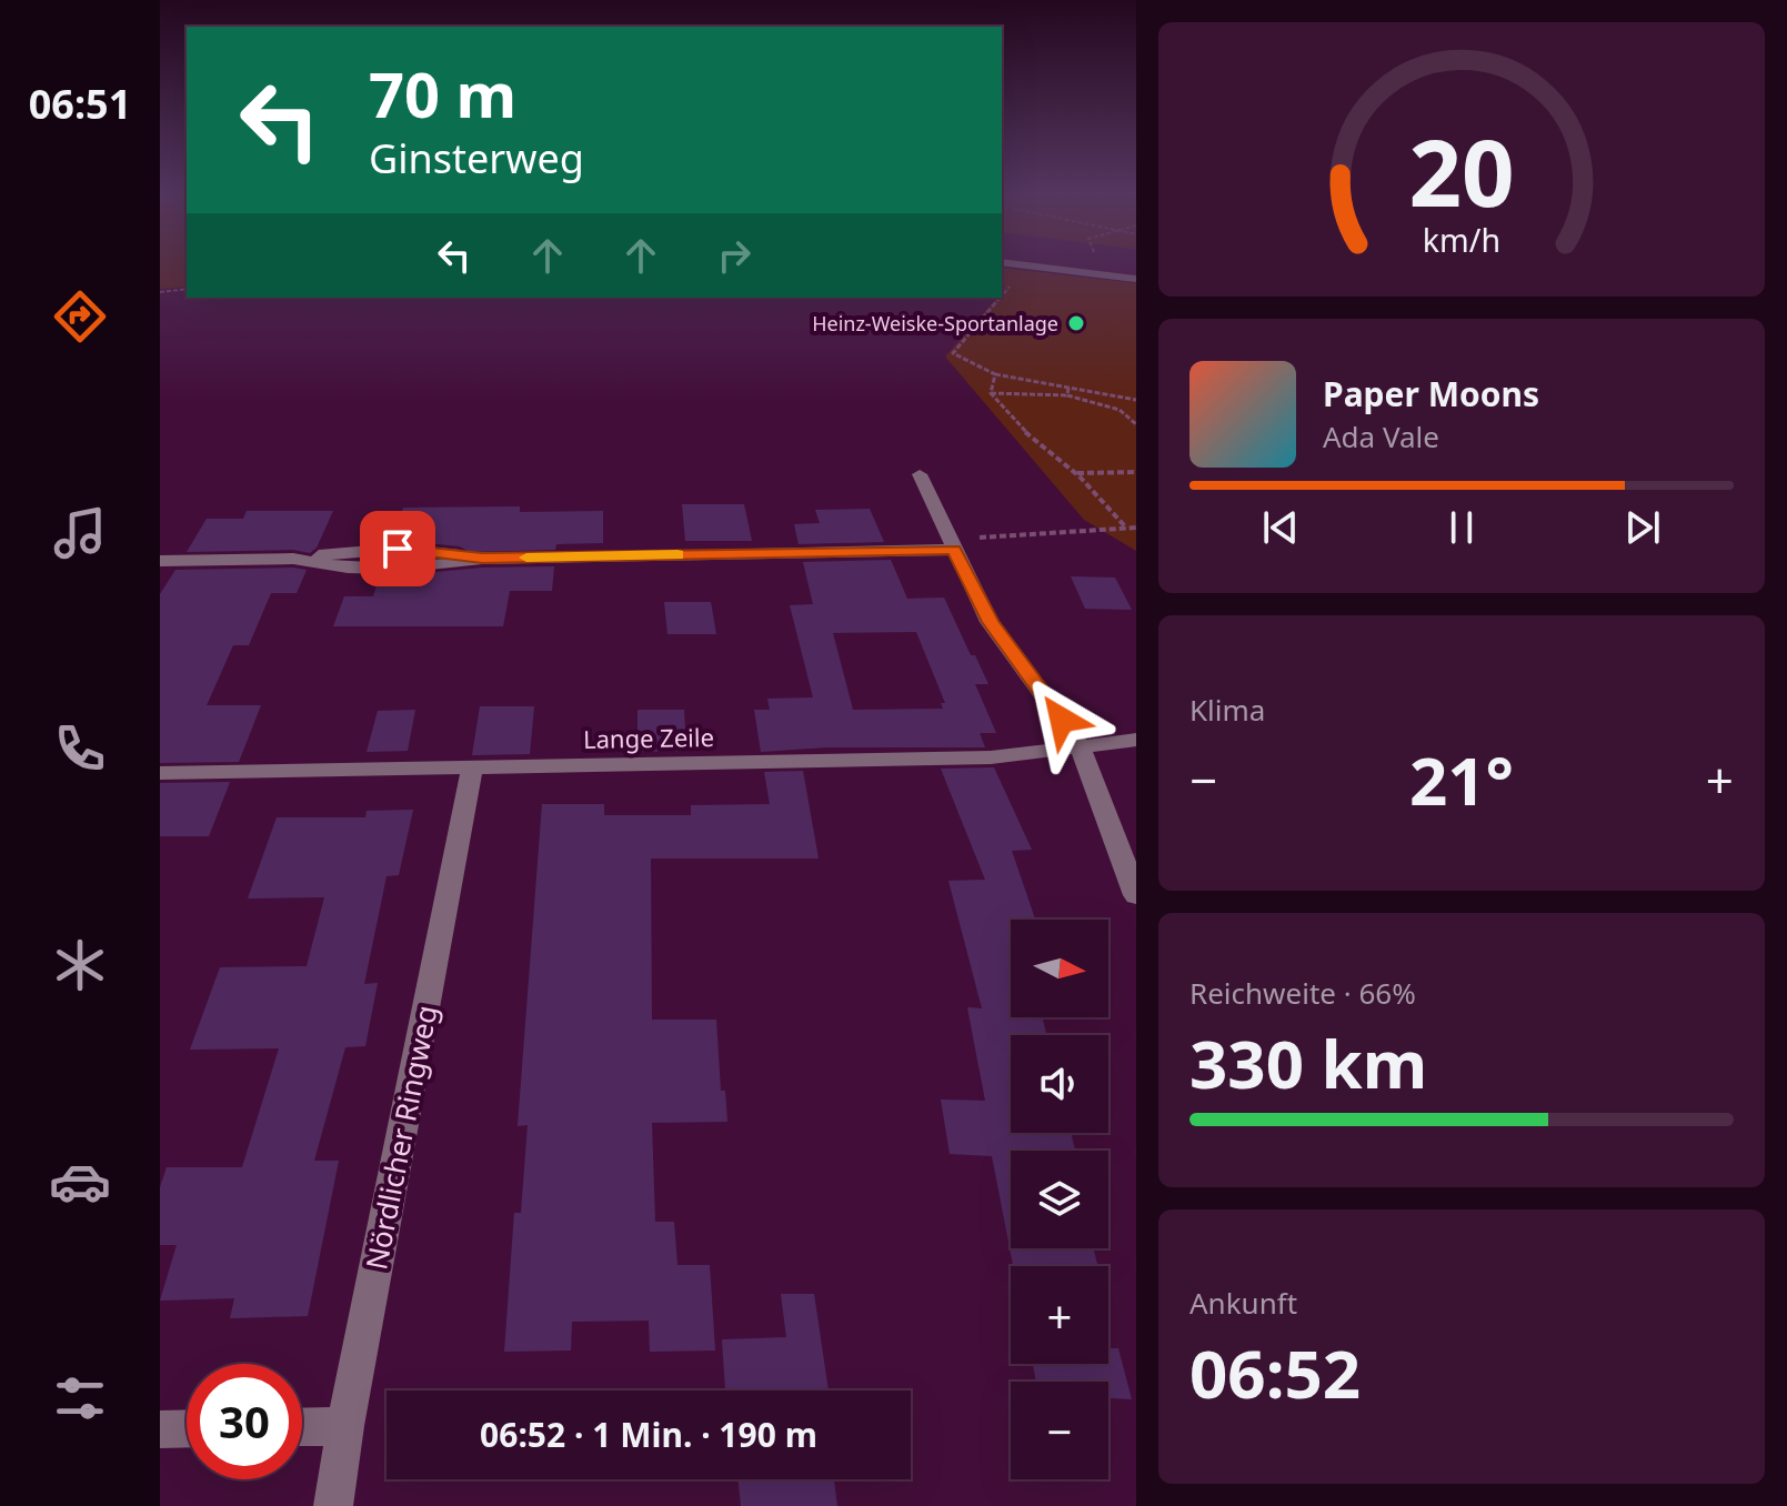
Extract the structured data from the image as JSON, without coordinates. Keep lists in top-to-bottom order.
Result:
{
  "streets": {
    "street": ["Lange Zeile", "Nördlicher Ringweg"]
  },
  "crossings": [
    ["Lange Zeile", "Nördlicher Ringweg"]
  ],
  "places": ["Heinz-Weiske-Sportanlage"],
  "north": "right",
  "page": {
    "tabs": "06:51",
    "turn": ["70 m", "Ginsterweg"],
    "song": ["Paper Moons", "Ada Vale"],
    "tile": [
      "Klima",
      ["Reichweite · 66%", "330 km"],
      ["Ankunft", "06:52"]
    ],
    "heat": ["−", "21°", "+"],
    "map_buttons": ["+", "−"],
    "limit": "30",
    "trip": "06:52 · 1 Min. · 190 m",
    "gauge": ["20", "km/h"]
  }
}
